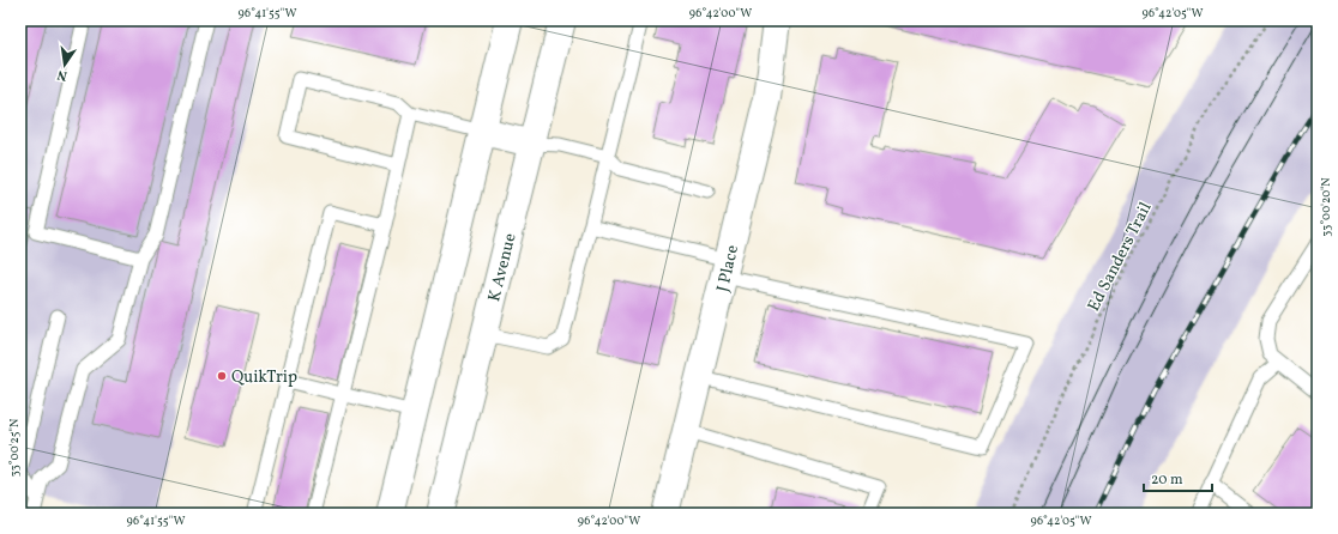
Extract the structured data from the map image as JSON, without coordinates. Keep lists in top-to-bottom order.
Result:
{
  "streets": {
    "main road": ["K Avenue", "J Place"],
    "path": ["Ed Sanders Trail"]
  },
  "places": ["QuikTrip"],
  "scale_bar": "20 m",
  "north": "bottom",
  "coordinates": [
    "96°41'55\"W",
    "96°42'00\"W",
    "96°42'05\"W",
    "33°00'20\"N",
    "33°00'25\"N"
  ]
}
